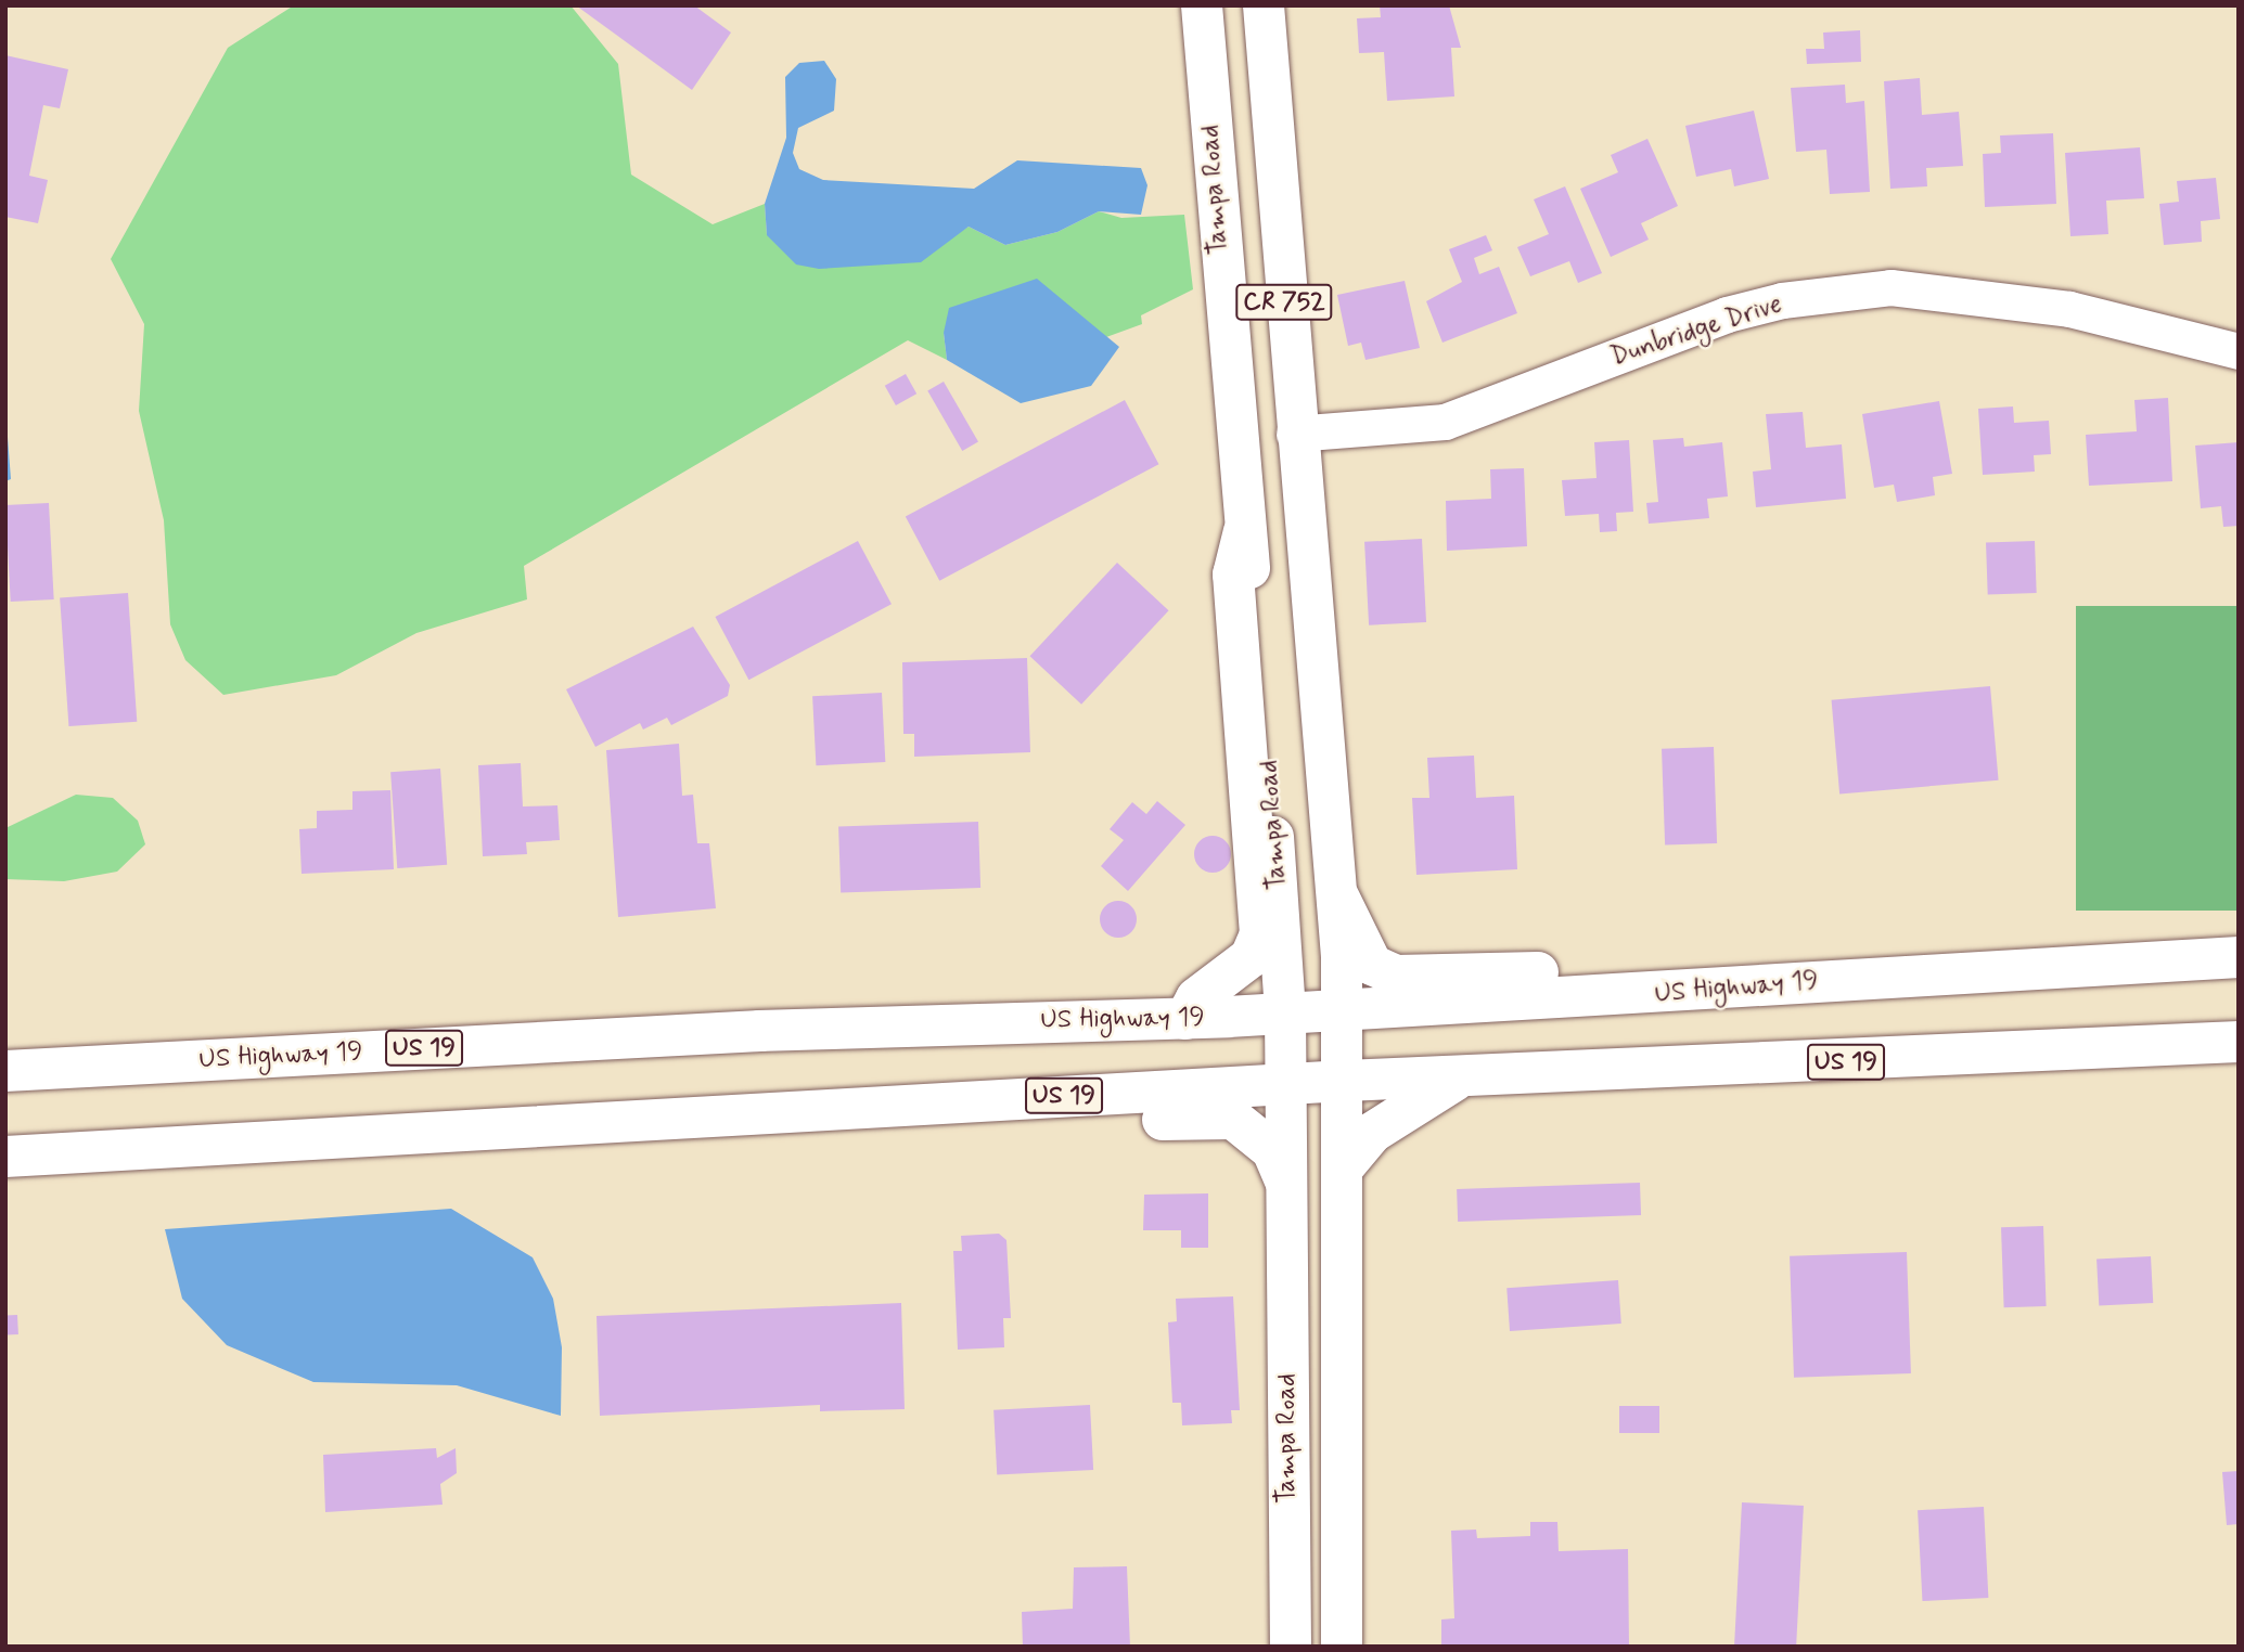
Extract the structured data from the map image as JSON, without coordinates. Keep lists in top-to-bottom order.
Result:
{
  "streets": {
    "main road": [
      "Tampa Road",
      "CR 752",
      "US Highway 19",
      "US 19"
    ],
    "street": ["Dunbridge Drive"]
  },
  "crossings": [
    ["Tampa Road", "Dunbridge Drive"],
    ["Tampa Road", "US Highway 19"],
    ["Tampa Road", "US 19"]
  ]
}
